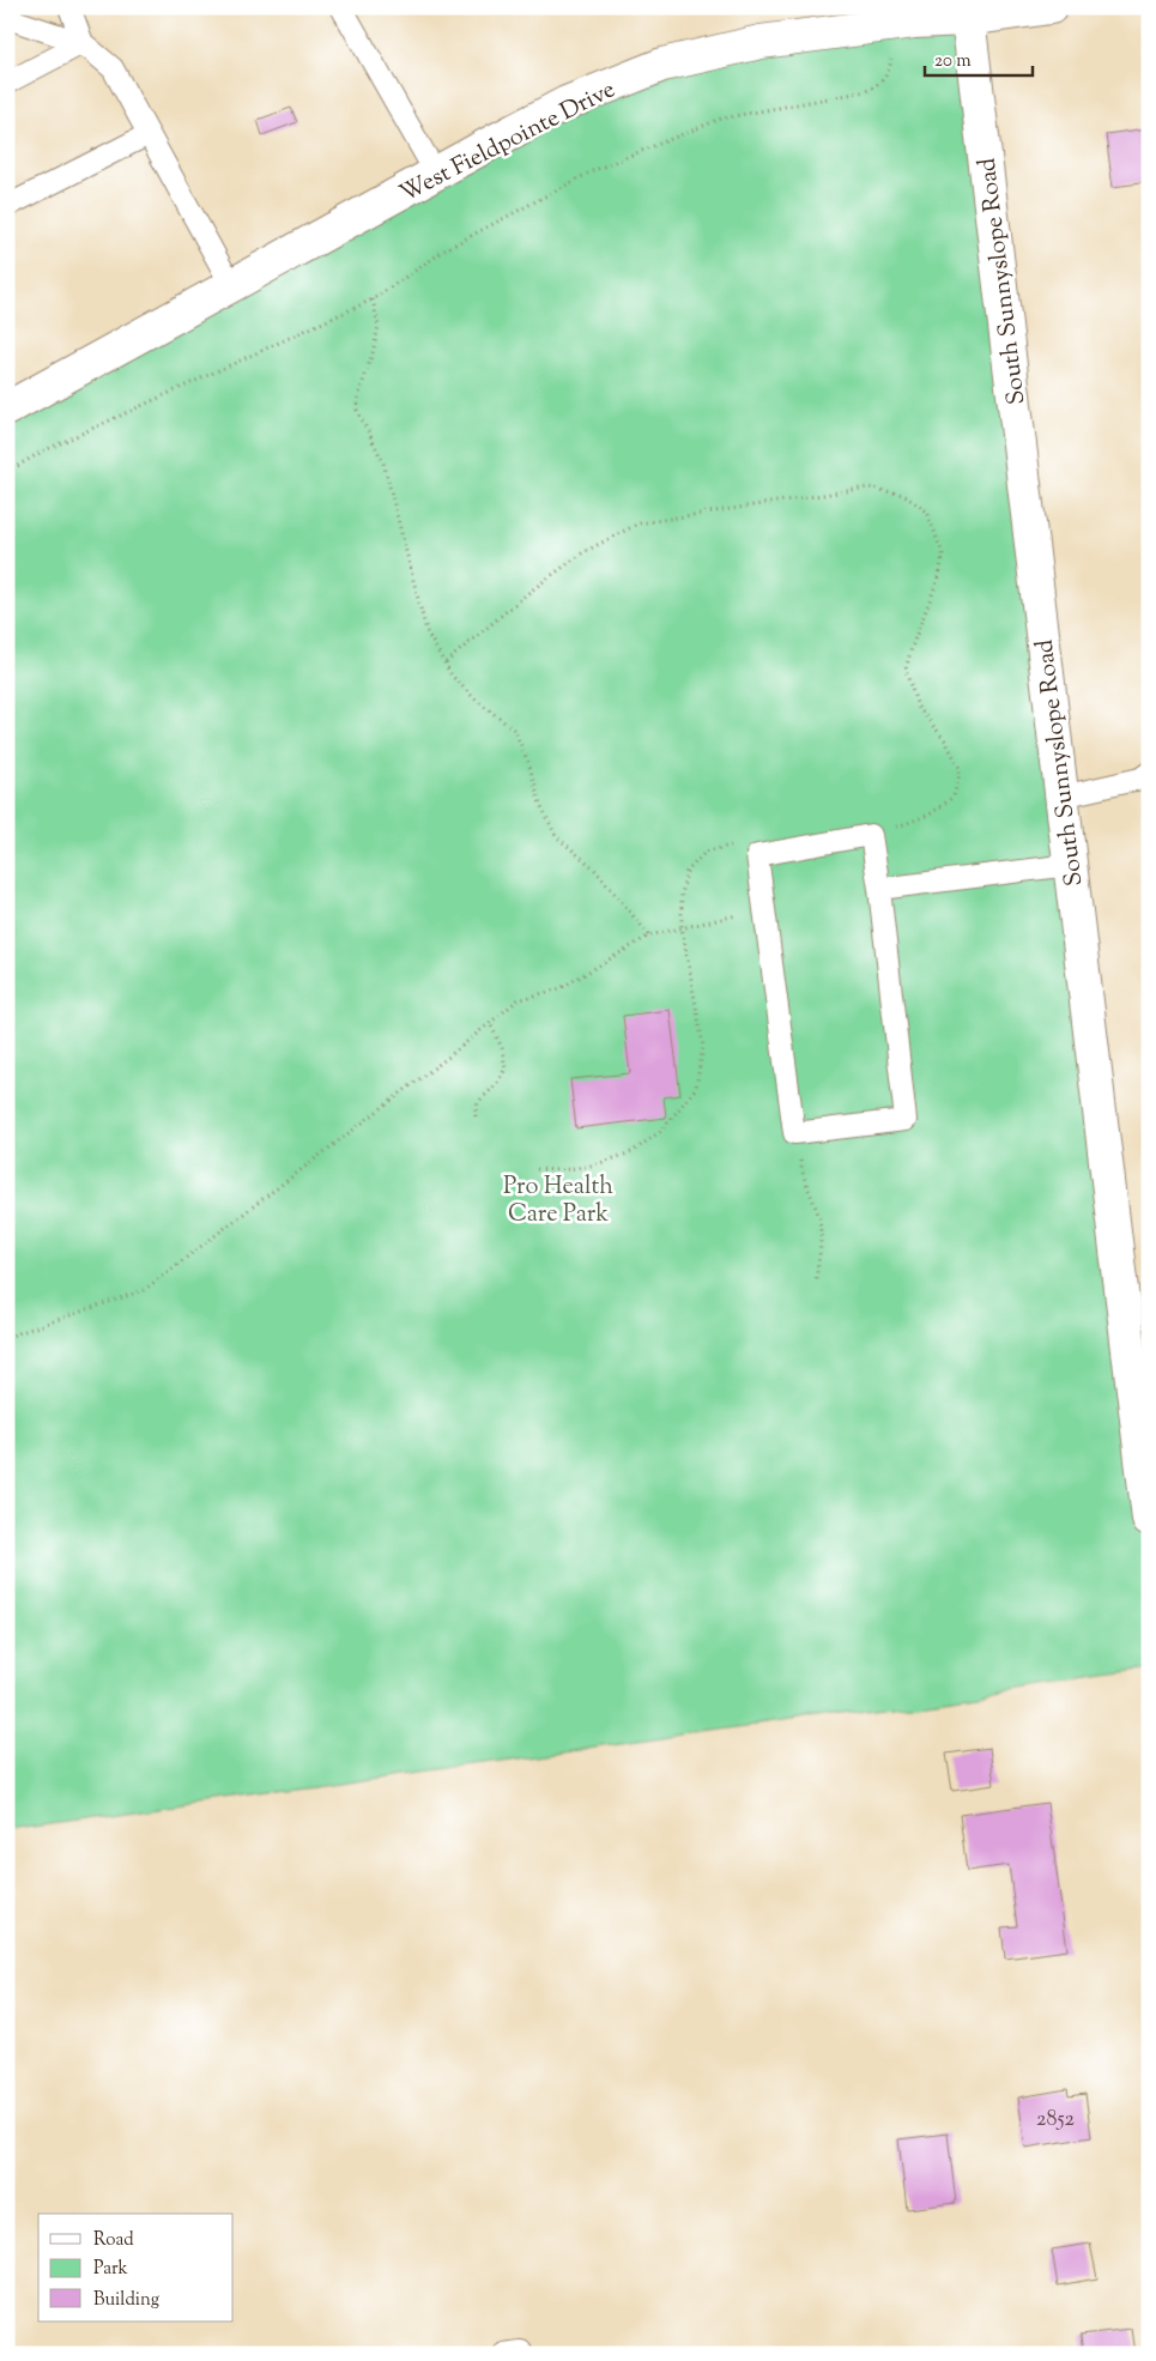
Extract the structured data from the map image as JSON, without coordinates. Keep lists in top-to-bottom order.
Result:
{
  "streets": {
    "street": ["West Fieldpointe Drive", "South Sunnyslope Road"]
  },
  "crossings": [
    ["West Fieldpointe Drive", "South Sunnyslope Road"]
  ],
  "parks": ["Pro Health Care Park"],
  "house_numbers": ["2852"],
  "legend": ["Road", "Park", "Building"],
  "scale_bar": "20 m"
}
